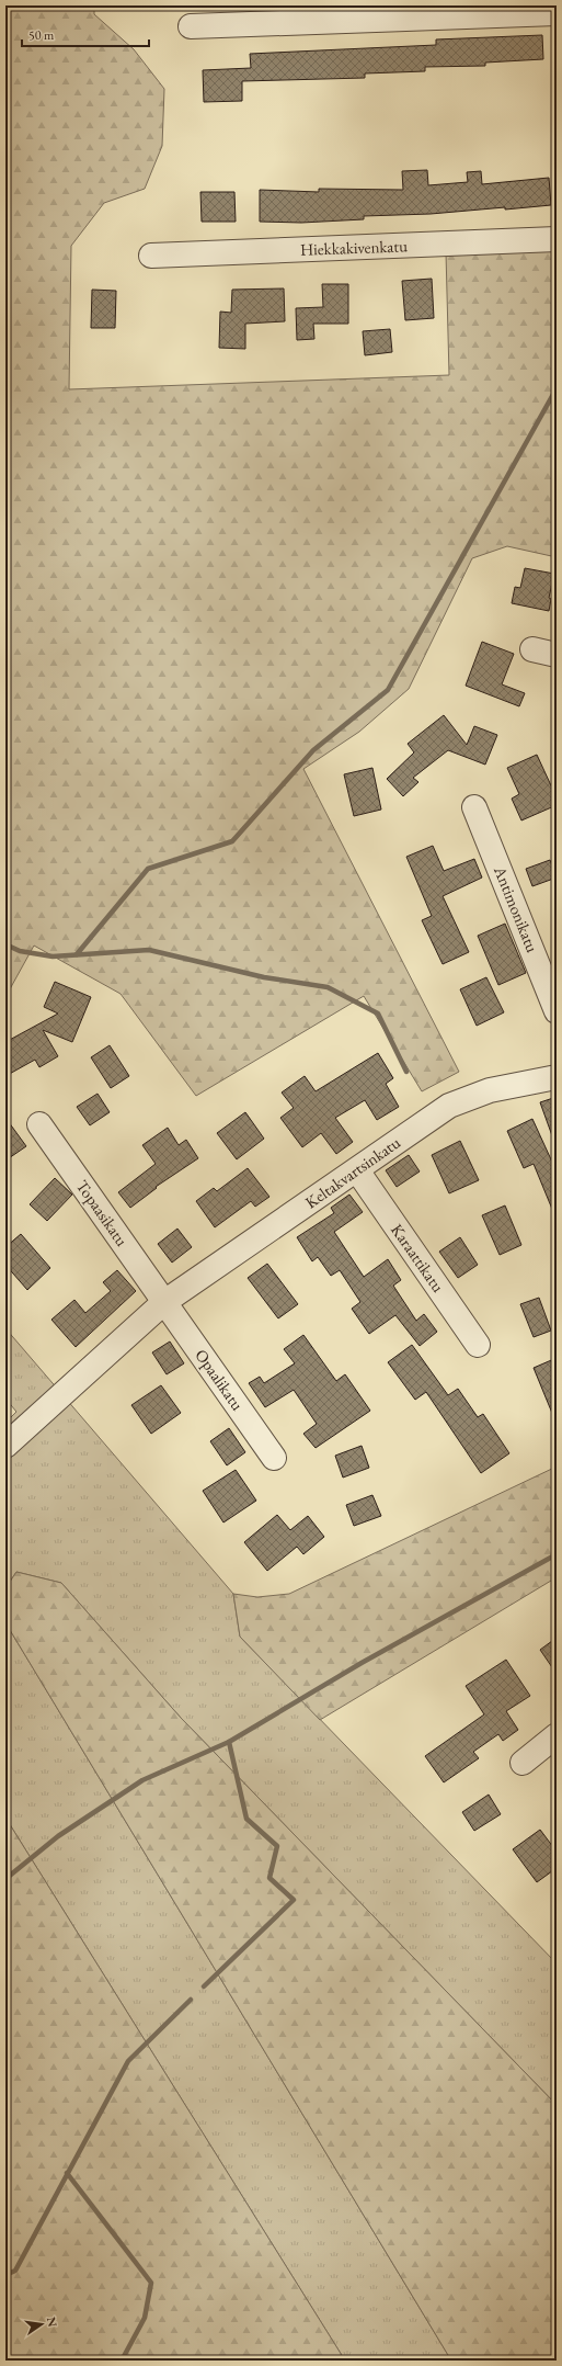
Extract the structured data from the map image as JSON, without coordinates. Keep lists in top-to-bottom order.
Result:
{
  "streets": {
    "street": [
      "Hiekkakivenkatu",
      "Antimonikatu",
      "Keltakvartsinkatu",
      "Topaasikatu",
      "Karaattikatu",
      "Opaalikatu"
    ]
  },
  "crossings": [
    ["Keltakvartsinkatu", "Topaasikatu"],
    ["Keltakvartsinkatu", "Karaattikatu"],
    ["Keltakvartsinkatu", "Opaalikatu"],
    ["Topaasikatu", "Opaalikatu"]
  ],
  "scale_bar": "50 m",
  "north": "right"
}
